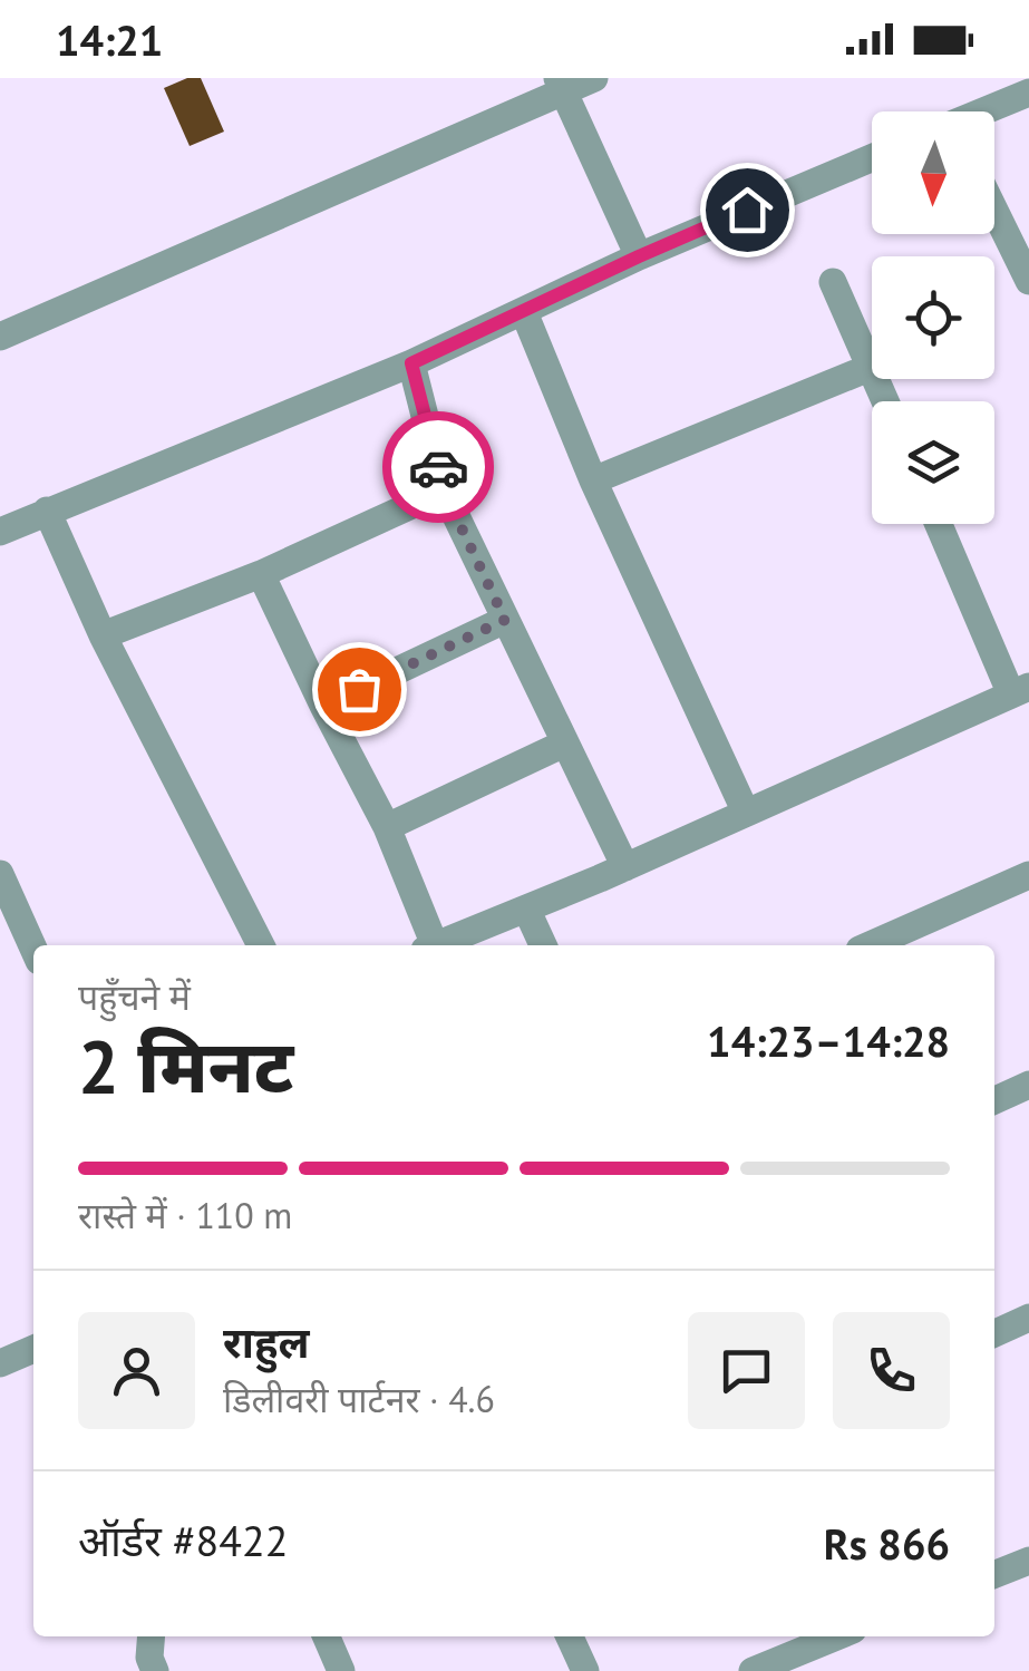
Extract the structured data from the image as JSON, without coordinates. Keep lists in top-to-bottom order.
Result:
{
  "north": "bottom",
  "page": {
    "status": "14:21",
    "heading": ["2 मिनट", "पहुँचने में", "14:23–14:28"],
    "panel": [
      "राहुल",
      "डिलीवरी पार्टनर · 4.6",
      "ऑर्डर #8422",
      "Rs 866"
    ],
    "bar": "रास्ते में · 110 m"
  }
}
